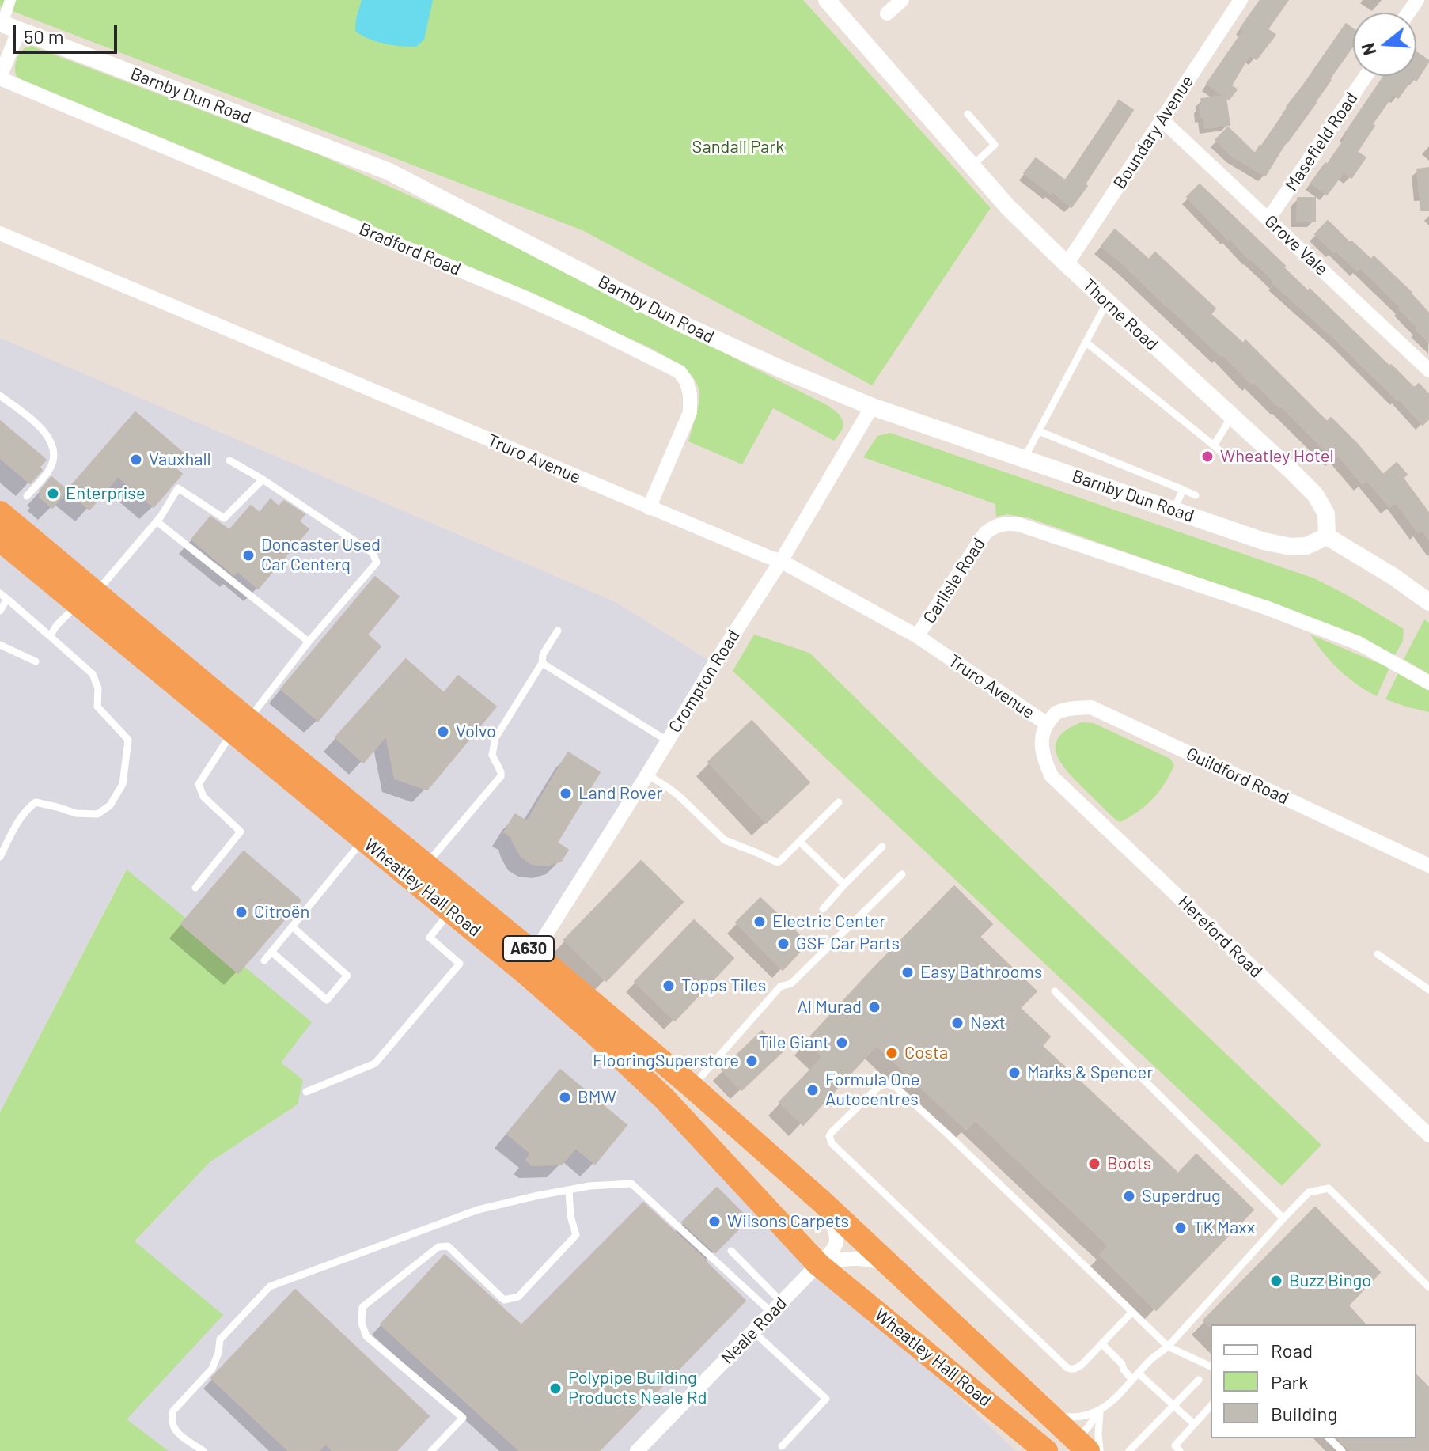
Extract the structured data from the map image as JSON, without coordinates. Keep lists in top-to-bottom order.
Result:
{
  "streets": {
    "highway": ["Wheatley Hall Road", "A630"],
    "street": [
      "Barnby Dun Road",
      "Boundary Avenue",
      "Masefield Road",
      "Grove Vale",
      "Bradford Road",
      "Thorne Road",
      "Truro Avenue",
      "Carlisle Road",
      "Crompton Road",
      "Guildford Road",
      "Hereford Road",
      "Neale Road"
    ]
  },
  "crossings": [
    ["Barnby Dun Road", "Thorne Road"],
    ["Barnby Dun Road", "Crompton Road"],
    ["Boundary Avenue", "Grove Vale"],
    ["Boundary Avenue", "Thorne Road"],
    ["Masefield Road", "Grove Vale"],
    ["Bradford Road", "Truro Avenue"],
    ["Truro Avenue", "Carlisle Road"],
    ["Truro Avenue", "Crompton Road"],
    ["Truro Avenue", "Guildford Road"],
    ["Truro Avenue", "Hereford Road"],
    ["Crompton Road", "Wheatley Hall Road"],
    ["Guildford Road", "Hereford Road"],
    ["Wheatley Hall Road", "Neale Road"]
  ],
  "parks": ["Sandall Park"],
  "places": [
    "Wheatley Hotel",
    "Vauxhall",
    "Enterprise",
    "Doncaster Used Car Centerq",
    "Volvo",
    "Land Rover",
    "Citroën",
    "Electric Center",
    "GSF Car Parts",
    "Easy Bathrooms",
    "Topps Tiles",
    "Al Murad",
    "Next",
    "Tile Giant",
    "Costa",
    "FlooringSuperstore",
    "Marks & Spencer",
    "Formula One Autocentres",
    "BMW",
    "Boots",
    "Superdrug",
    "Wilsons Carpets",
    "TK Maxx",
    "Buzz Bingo",
    "Polypipe Building Products Neale Rd"
  ],
  "legend": ["Road", "Park", "Building"],
  "scale_bar": "50 m",
  "north": "left"
}
